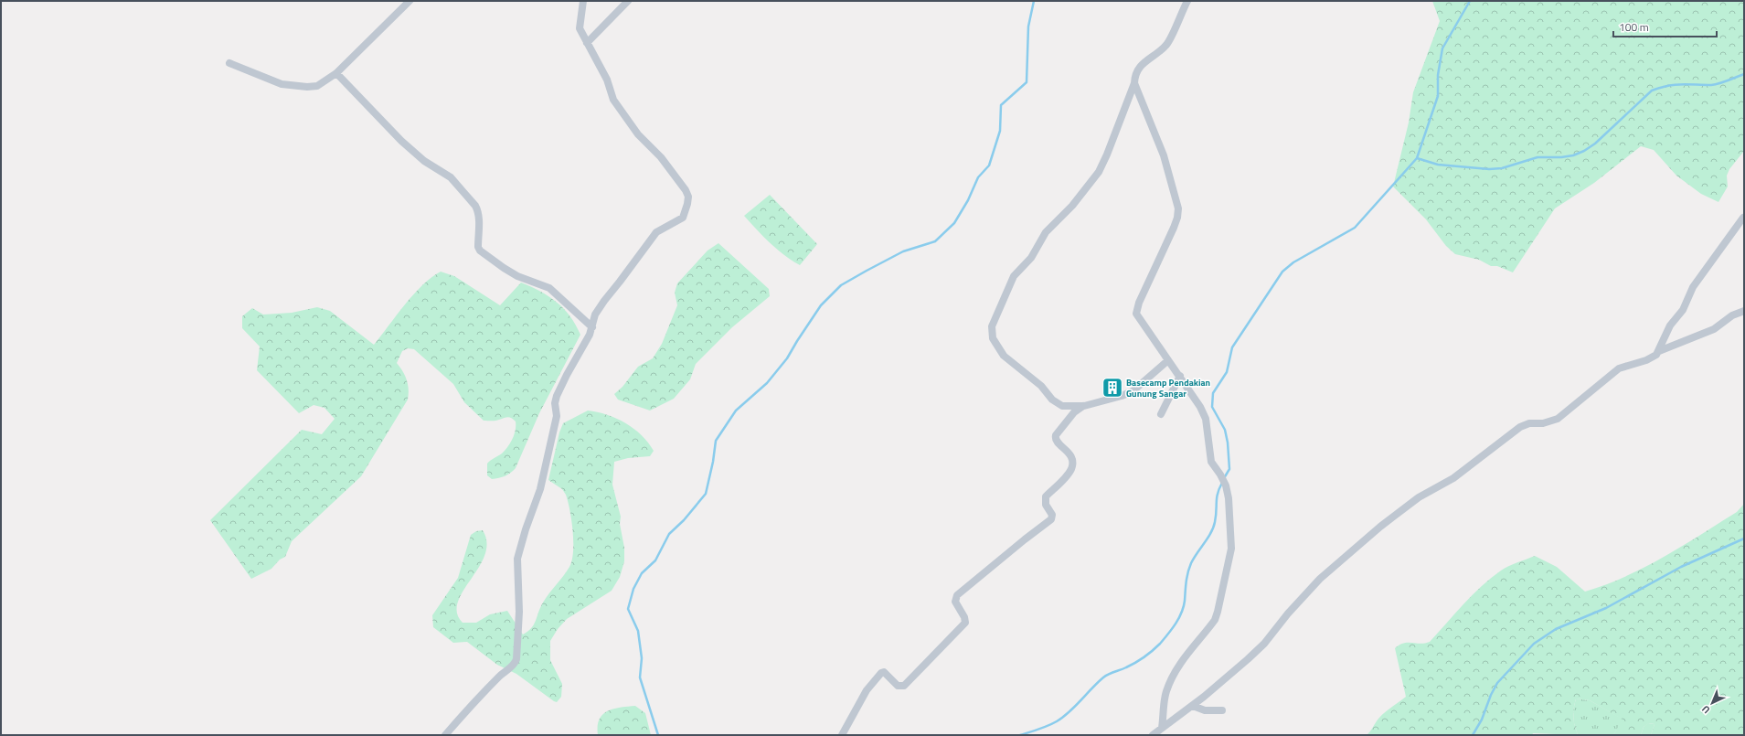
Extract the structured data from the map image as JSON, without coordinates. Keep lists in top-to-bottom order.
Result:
{
  "places": {
    "building": ["Basecamp Pendakian Gunung Sangar"]
  },
  "scale_bar": "100 m",
  "north": "bottom left"
}
